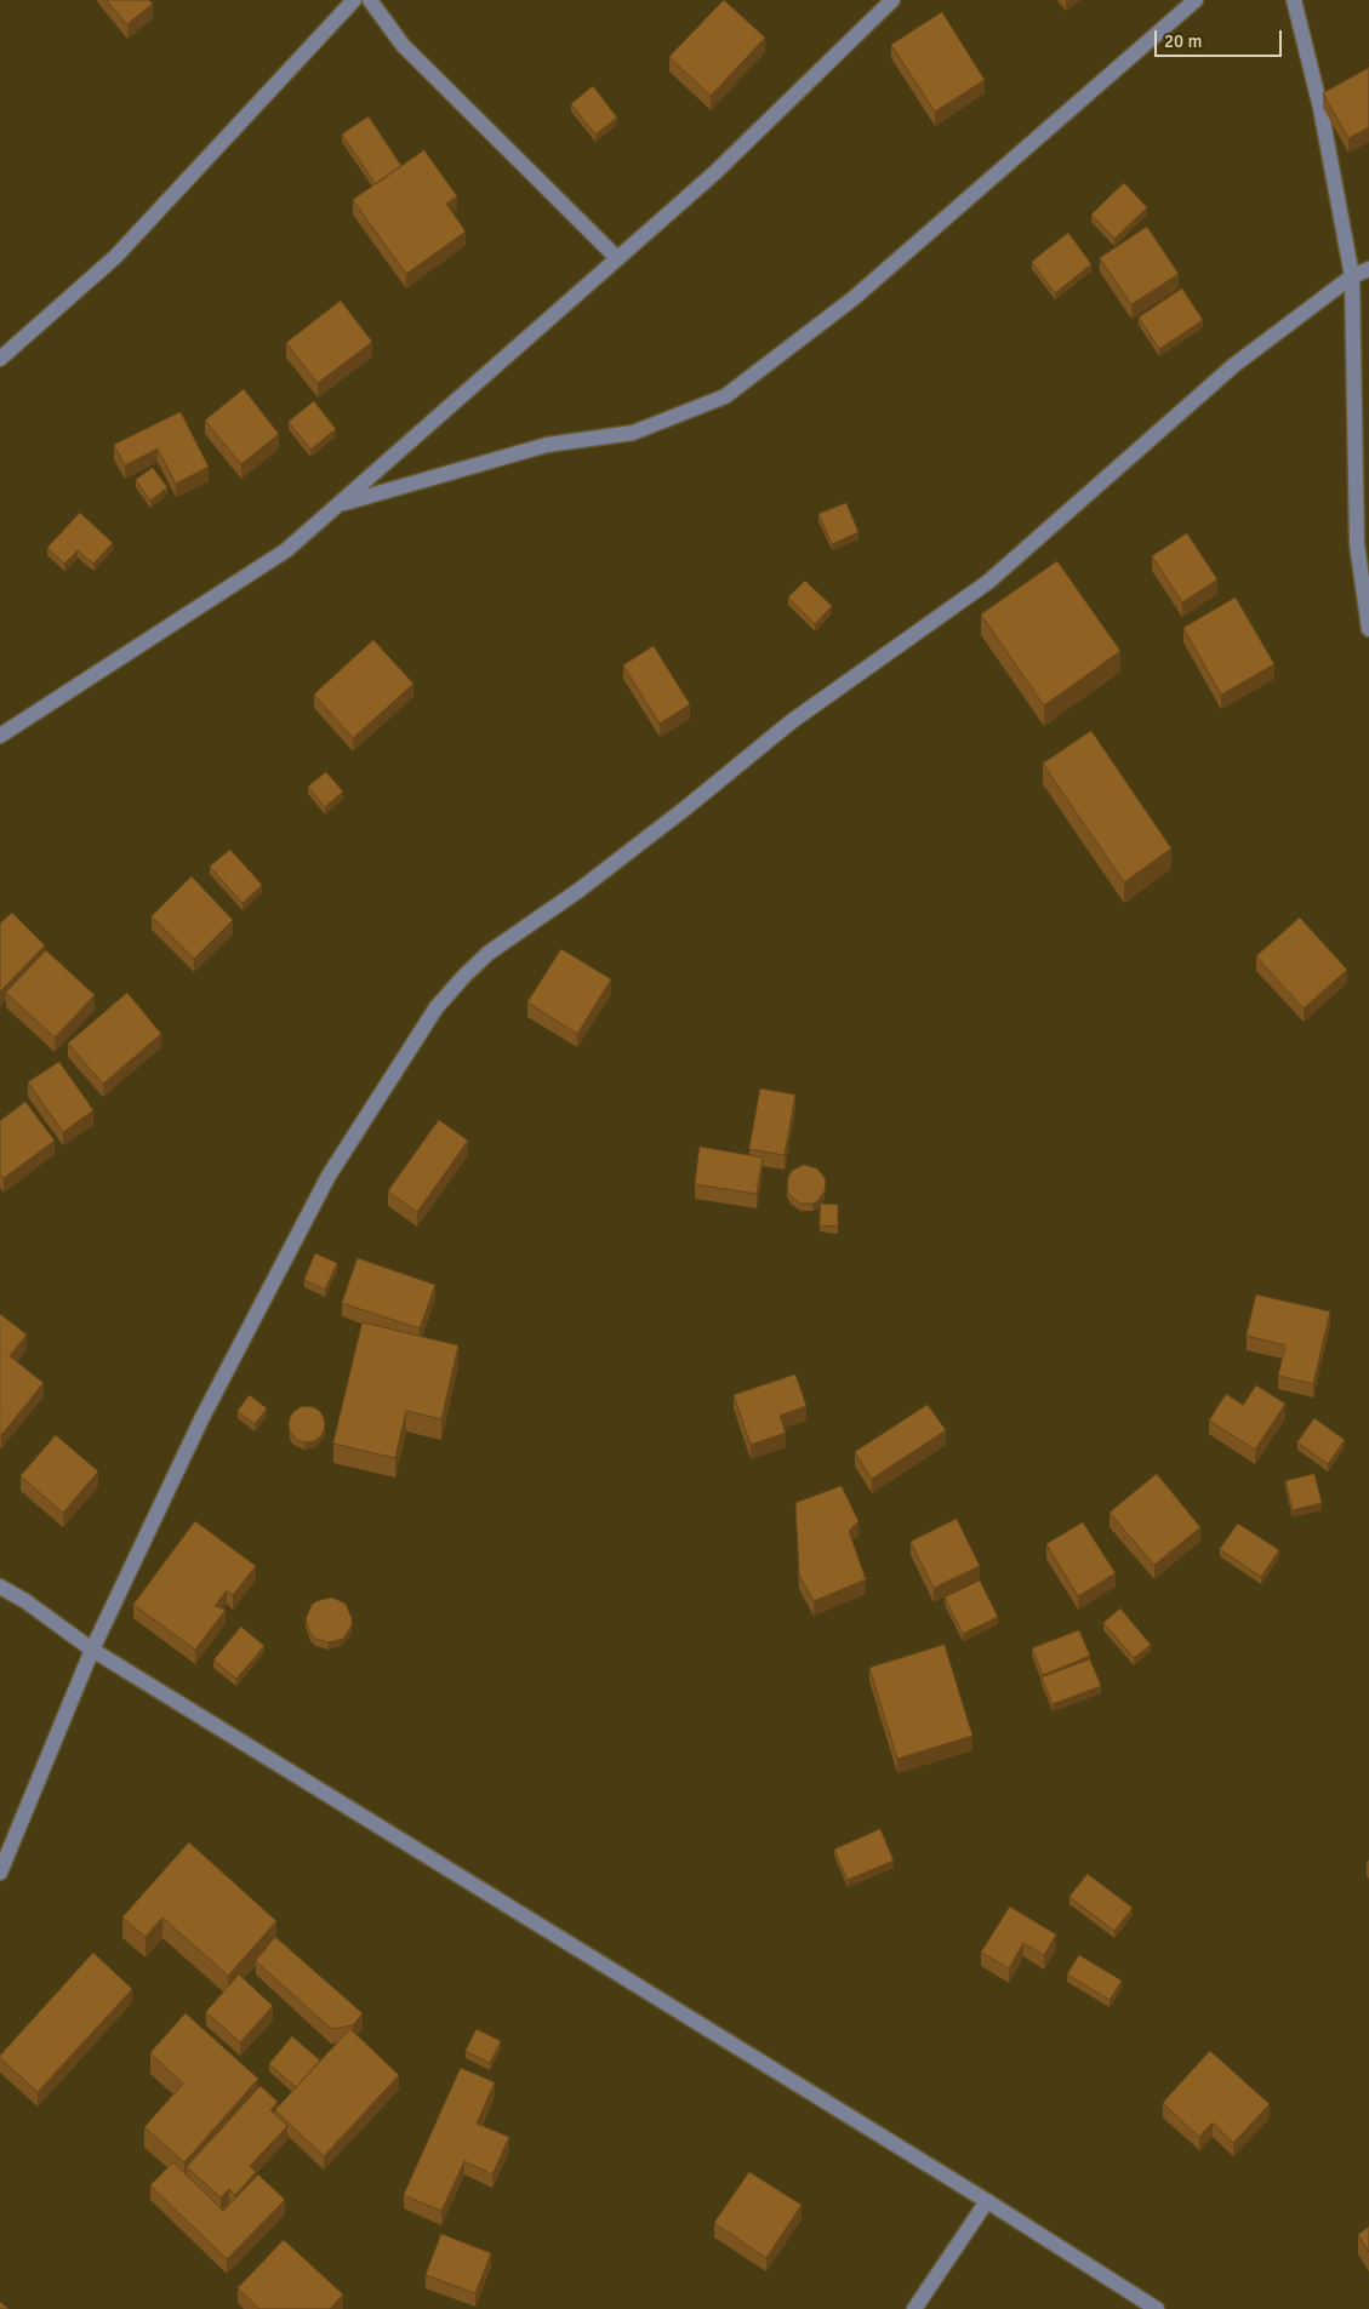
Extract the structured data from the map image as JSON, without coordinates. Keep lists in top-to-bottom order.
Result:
{
  "scale_bar": "20 m"
}
